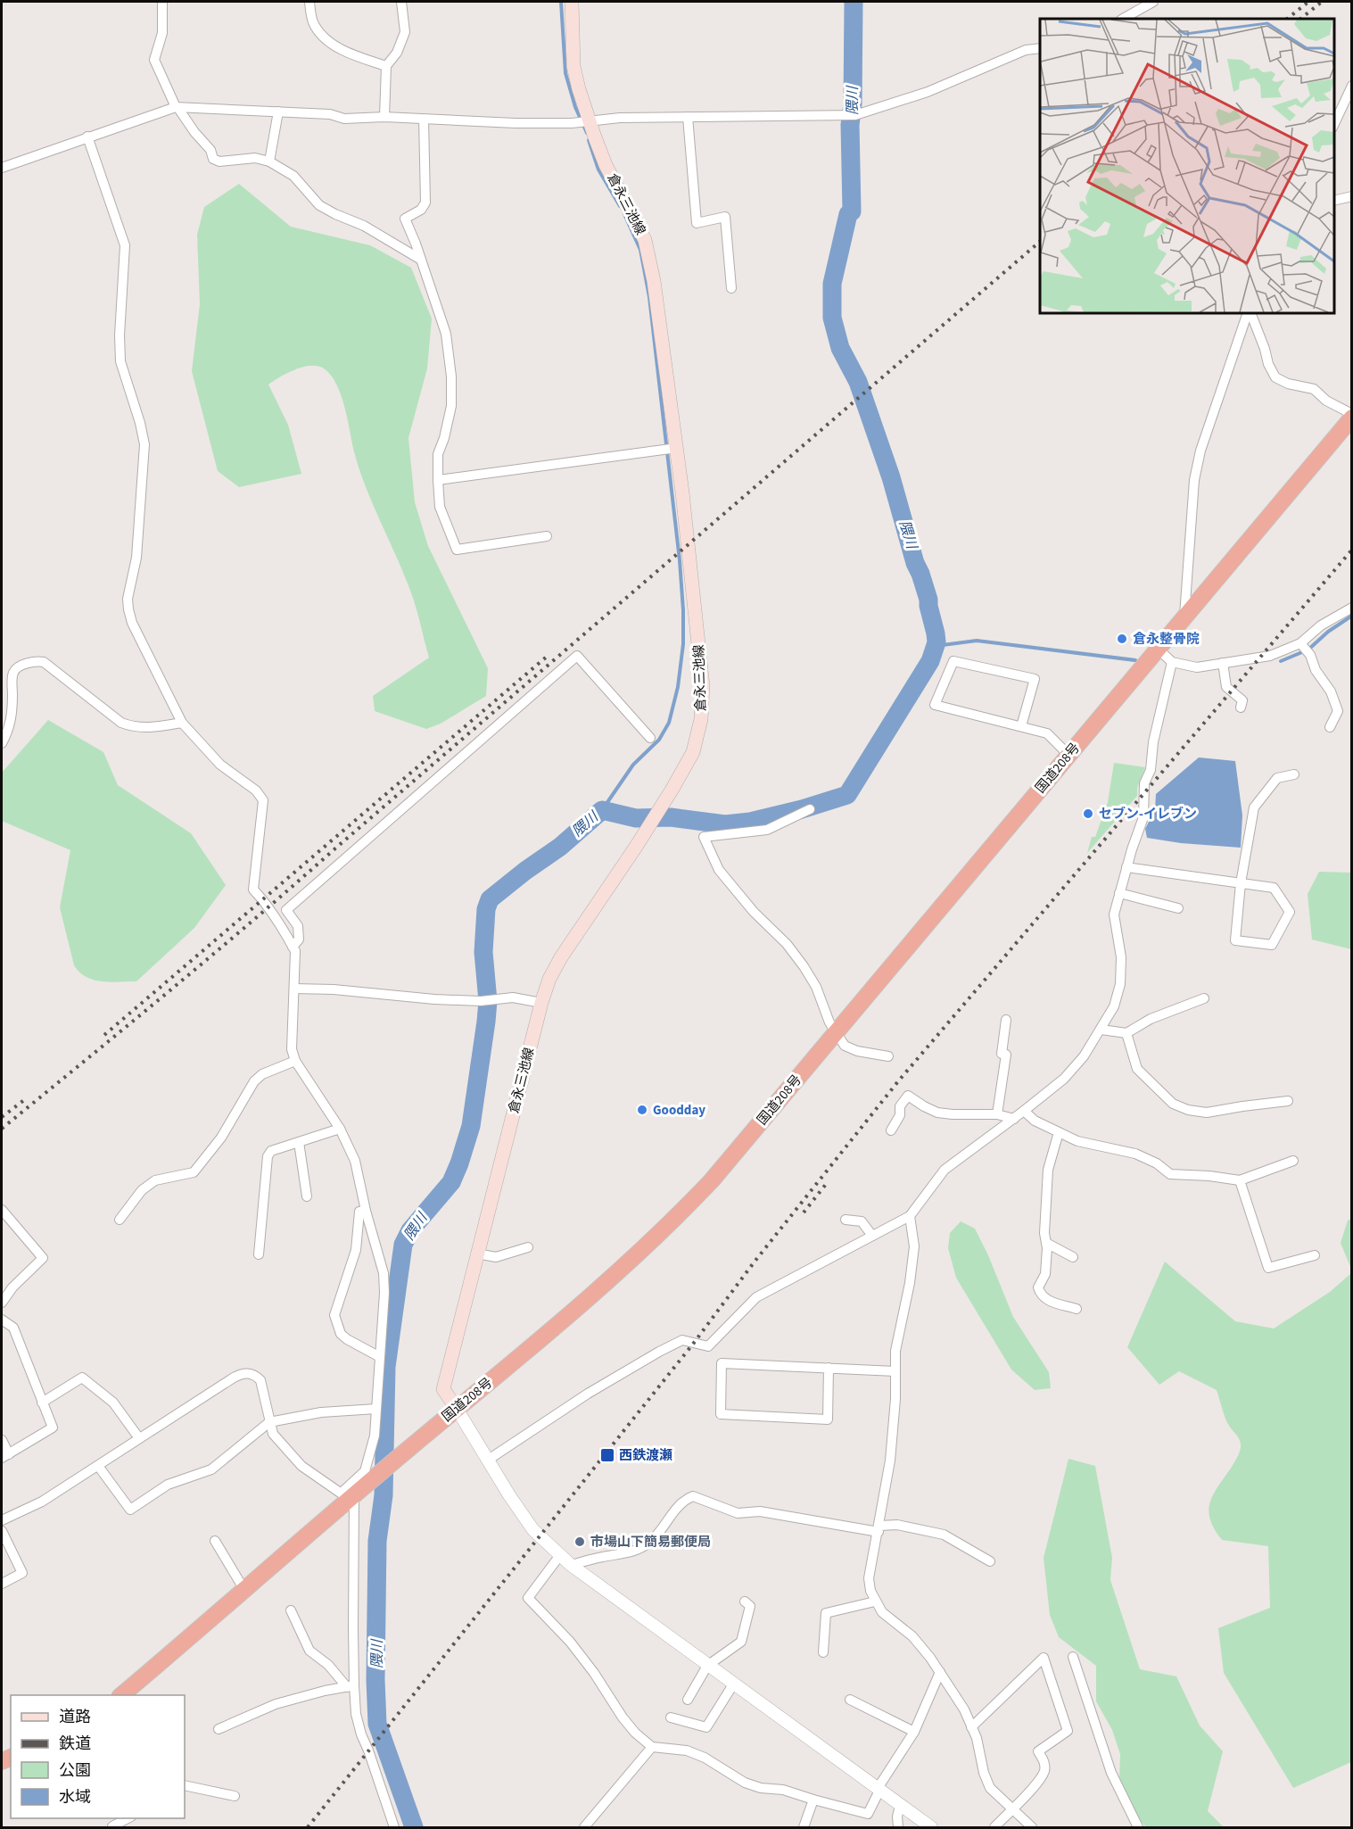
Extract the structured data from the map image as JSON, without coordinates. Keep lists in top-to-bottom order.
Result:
{
  "streets": {
    "highway": ["国道208号"],
    "main road": ["倉永三池線"]
  },
  "crossings": [
    ["倉永三池線", "国道208号"]
  ],
  "water": ["隈川"],
  "places": {
    "other": [
      "倉永整骨院",
      "セブン-イレブン",
      "Goodday",
      "市場山下簡易郵便局"
    ],
    "transit": ["西鉄渡瀬"]
  },
  "legend": [
    "道路",
    "鉄道",
    "公園",
    "水域"
  ]
}
